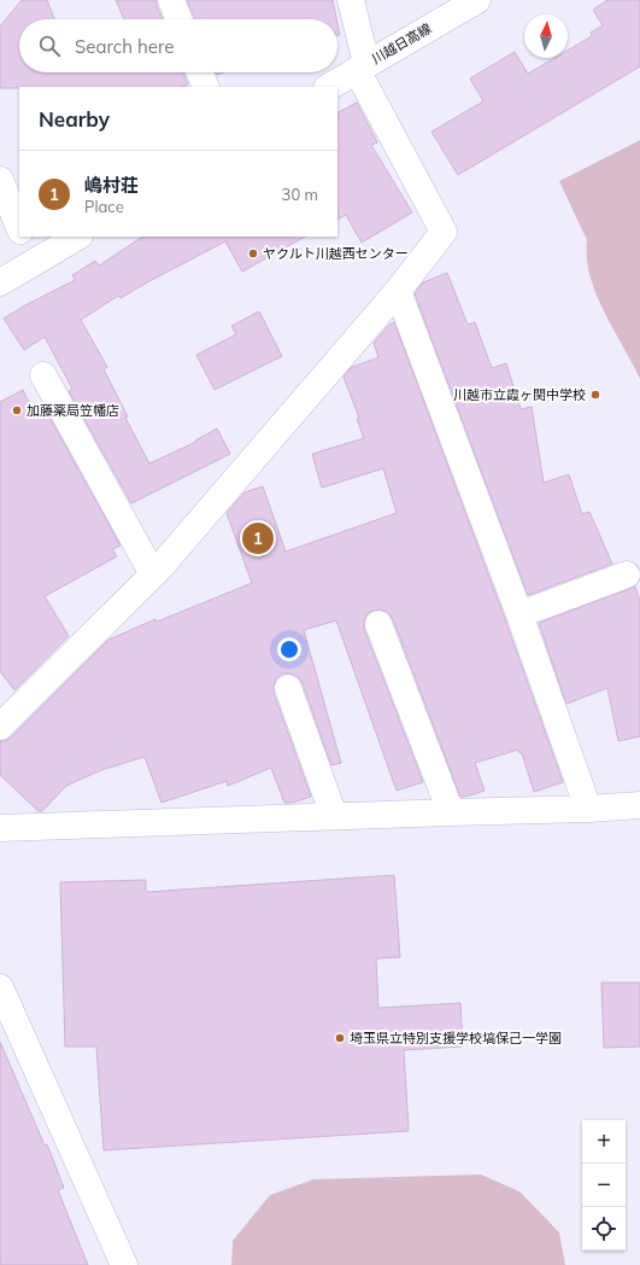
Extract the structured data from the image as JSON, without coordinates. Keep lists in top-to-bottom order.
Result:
{
  "streets": {
    "street": ["川越日高線"]
  },
  "places": [
    "ヤクルト川越西センター",
    "川越市立霞ヶ関中学校",
    "加藤薬局笠幡店",
    "埼玉県立特別支援学校塙保己一学園"
  ],
  "north": "top",
  "page": {
    "search": "Search here",
    "heading": "Nearby",
    "list": [
      {
        "mark": "1",
        "name": "嶋村荘",
        "note": "Place",
        "value": "30 m"
      }
    ],
    "pins": "1",
    "map_buttons": ["+", "−"]
  }
}
